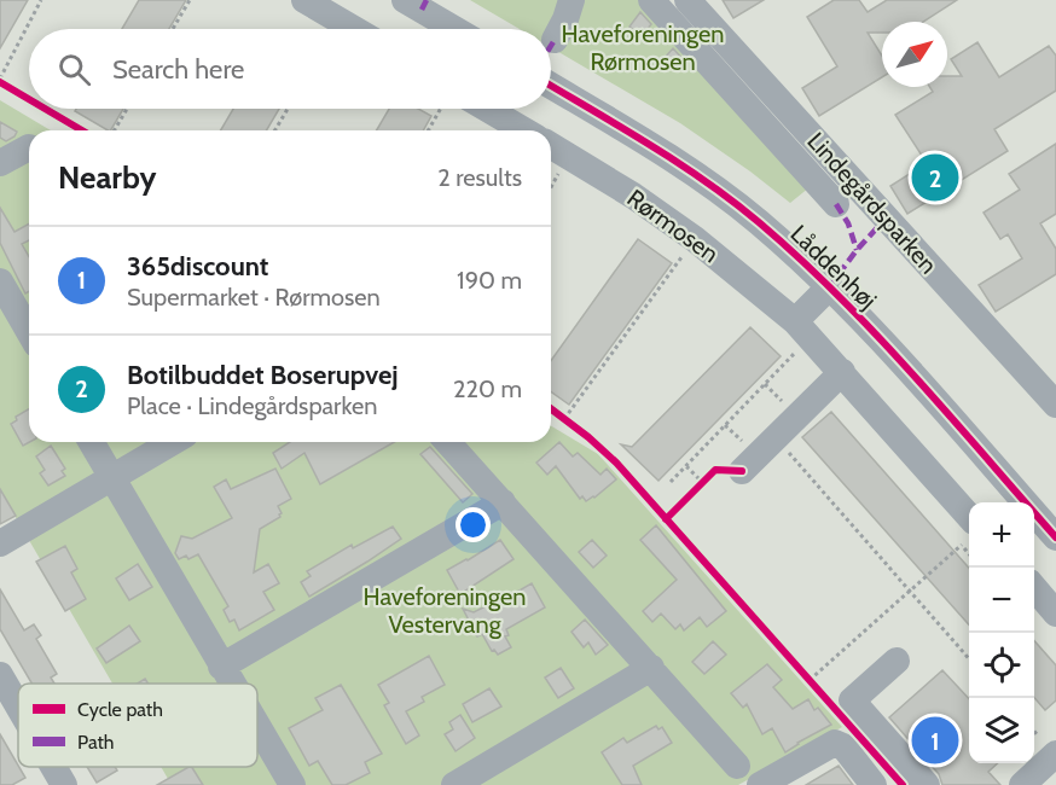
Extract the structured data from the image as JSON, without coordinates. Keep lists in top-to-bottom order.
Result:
{
  "streets": {
    "street": ["Lindegårdsparken", "Rørmosen", "Låddenhøj"]
  },
  "parks": ["Haveforeningen Rørmosen", "Haveforeningen Vestervang"],
  "legend": ["Cycle path", "Path"],
  "north": "top right",
  "page": {
    "search": "Search here",
    "heading": ["Nearby", "2 results"],
    "pins": ["2", "1"],
    "list": [
      {
        "mark": "1",
        "name": "365discount",
        "note": "Supermarket · Rørmosen",
        "value": "190 m"
      },
      {
        "mark": "2",
        "name": "Botilbuddet Boserupvej",
        "note": "Place · Lindegårdsparken",
        "value": "220 m"
      }
    ],
    "map_buttons": ["+", "−"]
  }
}
